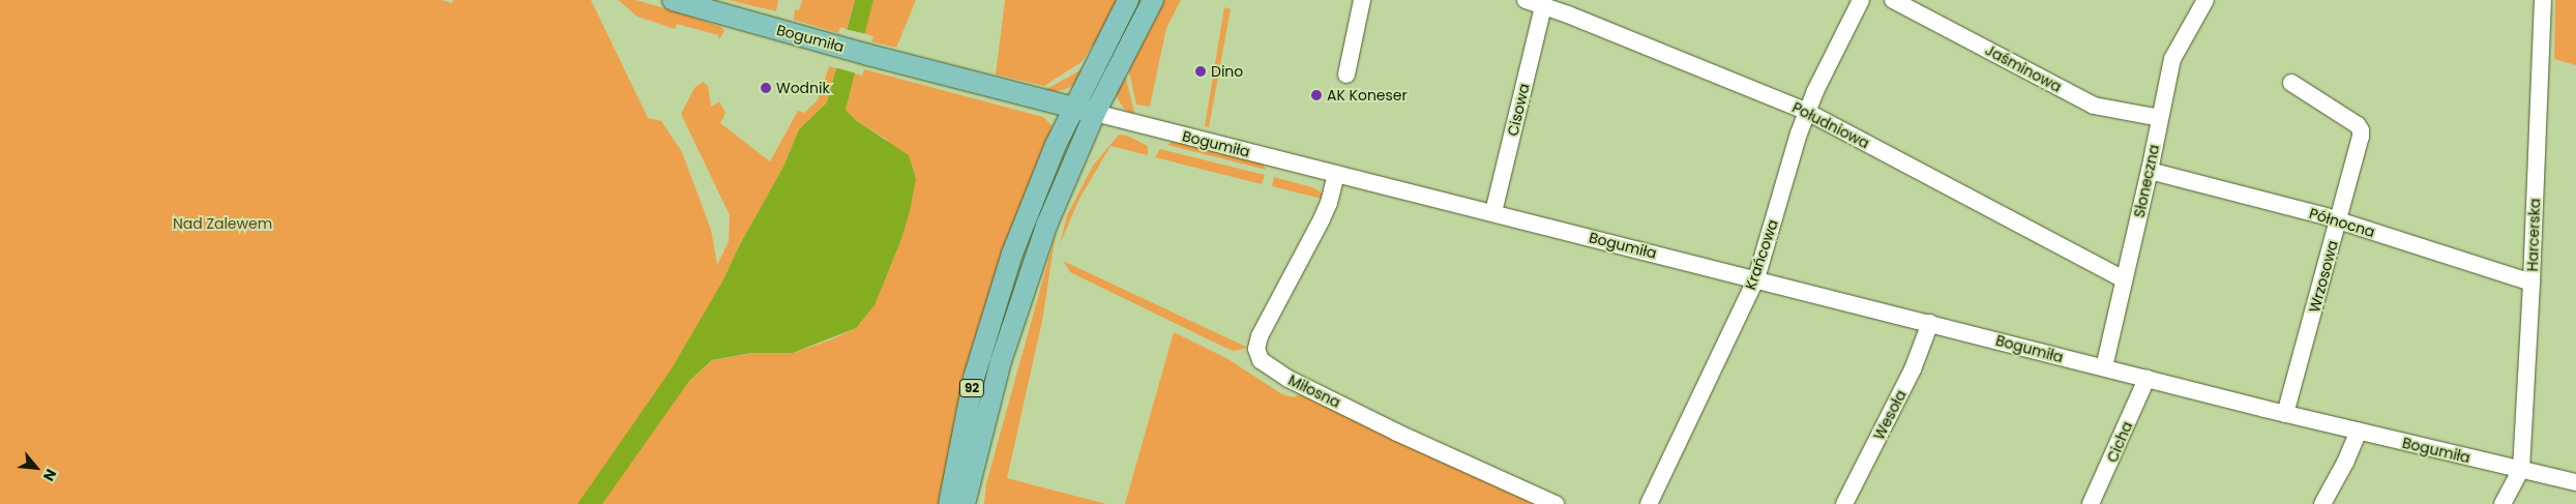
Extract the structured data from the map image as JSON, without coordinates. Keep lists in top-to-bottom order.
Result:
{
  "streets": {
    "main road": ["Bogumiła", "92"],
    "street": [
      "Jaśminowa",
      "Cisowa",
      "Południowa",
      "Słoneczna",
      "Północna",
      "Harcerska",
      "Krańcowa",
      "Wrzosowa",
      "Miłosna",
      "Wesoła",
      "Cicha"
    ]
  },
  "crossings": [
    ["Bogumiła", "Cisowa"],
    ["Bogumiła", "Słoneczna"],
    ["Bogumiła", "Harcerska"],
    ["Bogumiła", "Krańcowa"],
    ["Bogumiła", "Wrzosowa"],
    ["Bogumiła", "92"],
    ["Bogumiła", "Miłosna"],
    ["Bogumiła", "Wesoła"],
    ["Bogumiła", "Cicha"],
    ["Jaśminowa", "Słoneczna"],
    ["Cisowa", "Południowa"],
    ["Południowa", "Słoneczna"],
    ["Południowa", "Krańcowa"],
    ["Słoneczna", "Północna"],
    ["Północna", "Harcerska"],
    ["Północna", "Wrzosowa"]
  ],
  "parks": ["Nad Zalewem"],
  "places": ["Dino", "Wodnik", "AK Koneser"],
  "north": "bottom right"
}
